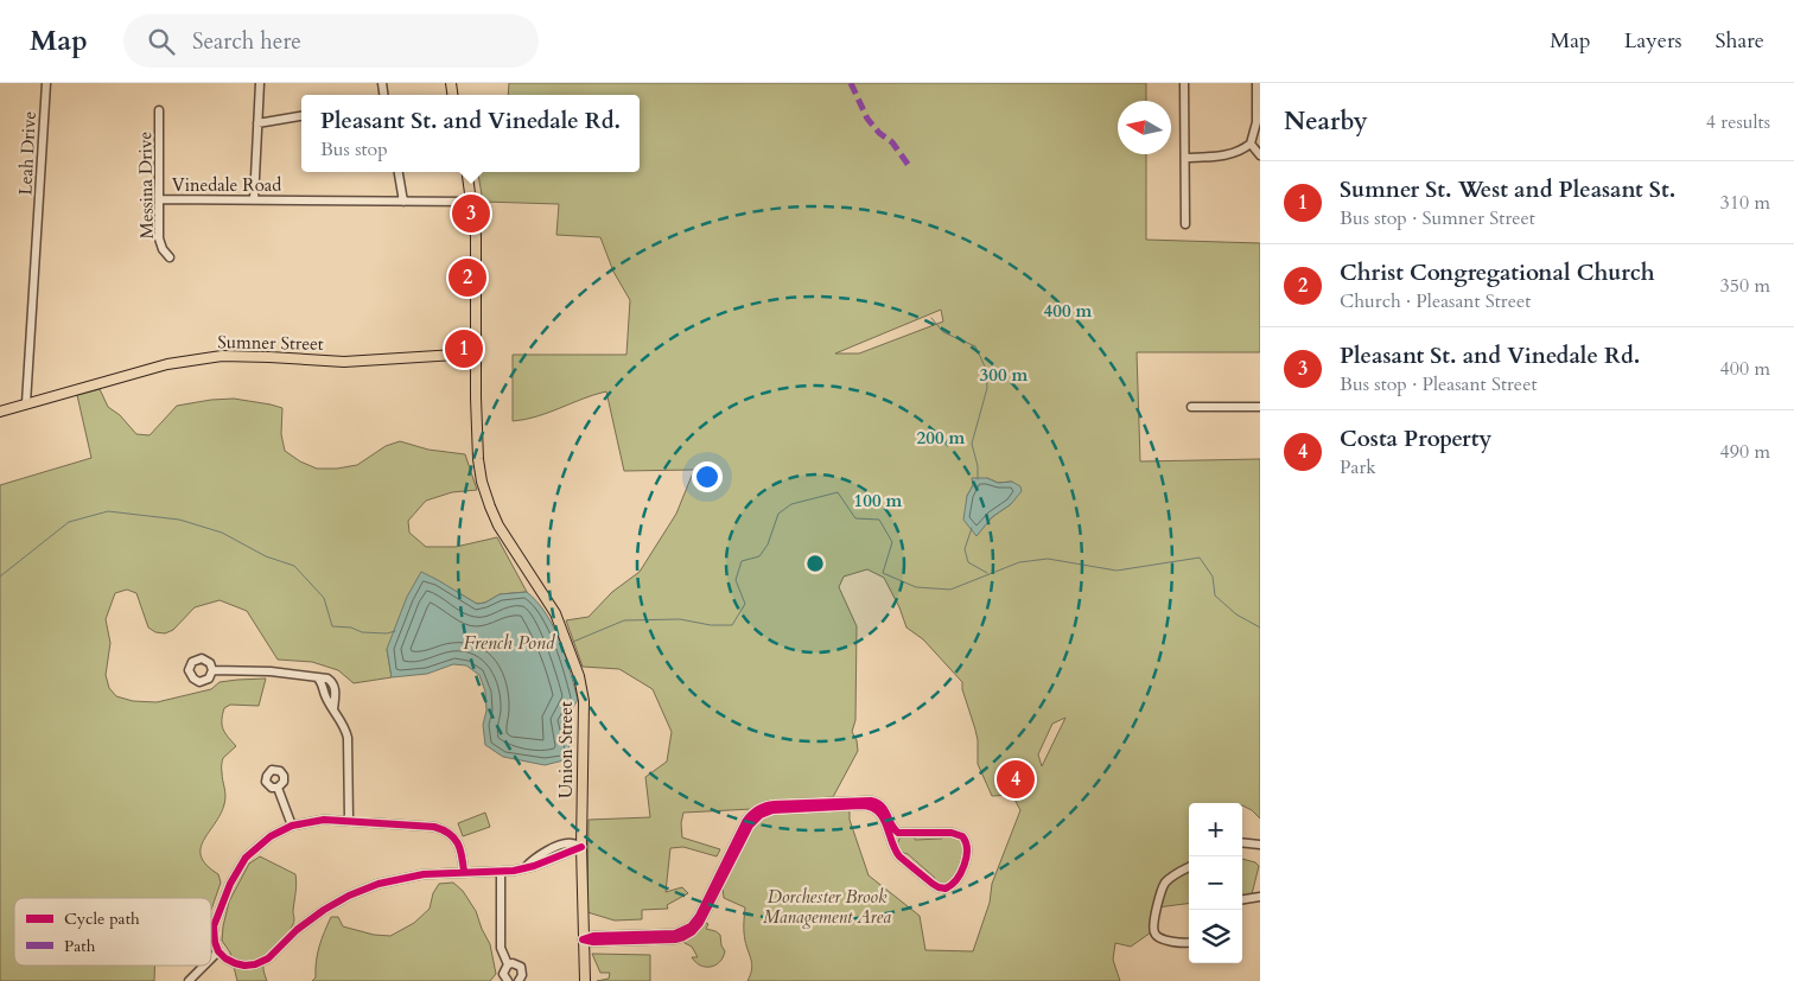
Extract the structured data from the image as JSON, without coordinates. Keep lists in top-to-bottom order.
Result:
{
  "streets": {
    "main road": ["Sumner Street", "Union Street"],
    "street": ["Leah Drive", "Messina Drive", "Vinedale Road"]
  },
  "crossings": [
    ["Leah Drive", "Sumner Street"],
    ["Messina Drive", "Vinedale Road"],
    ["Vinedale Road", "Union Street"],
    ["Sumner Street", "Union Street"]
  ],
  "water": ["French Pond"],
  "parks": ["Dorchester Brook Management Area"],
  "legend": ["Cycle path", "Path"],
  "north": "left",
  "page": {
    "header": "Map",
    "search": "Search here",
    "nav": ["Map", "Layers", "Share"],
    "heading": ["Nearby", "4 results"],
    "popup": ["Pleasant St. and Vinedale Rd.", "Bus stop"],
    "list": [
      {
        "mark": "1",
        "name": "Sumner St. West and Pleasant St.",
        "note": "Bus stop · Sumner Street",
        "value": "310 m"
      },
      {
        "mark": "2",
        "name": "Christ Congregational Church",
        "note": "Church · Pleasant Street",
        "value": "350 m"
      },
      {
        "mark": "3",
        "name": "Pleasant St. and Vinedale Rd.",
        "note": "Bus stop · Pleasant Street",
        "value": "400 m"
      },
      {
        "mark": "4",
        "name": "Costa Property",
        "note": "Park",
        "value": "490 m"
      }
    ],
    "pins": [
      "3",
      "2",
      "1",
      "4"
    ],
    "map_buttons": ["+", "−"]
  },
  "rings": [
    "400 m",
    "300 m",
    "200 m",
    "100 m"
  ]
}
